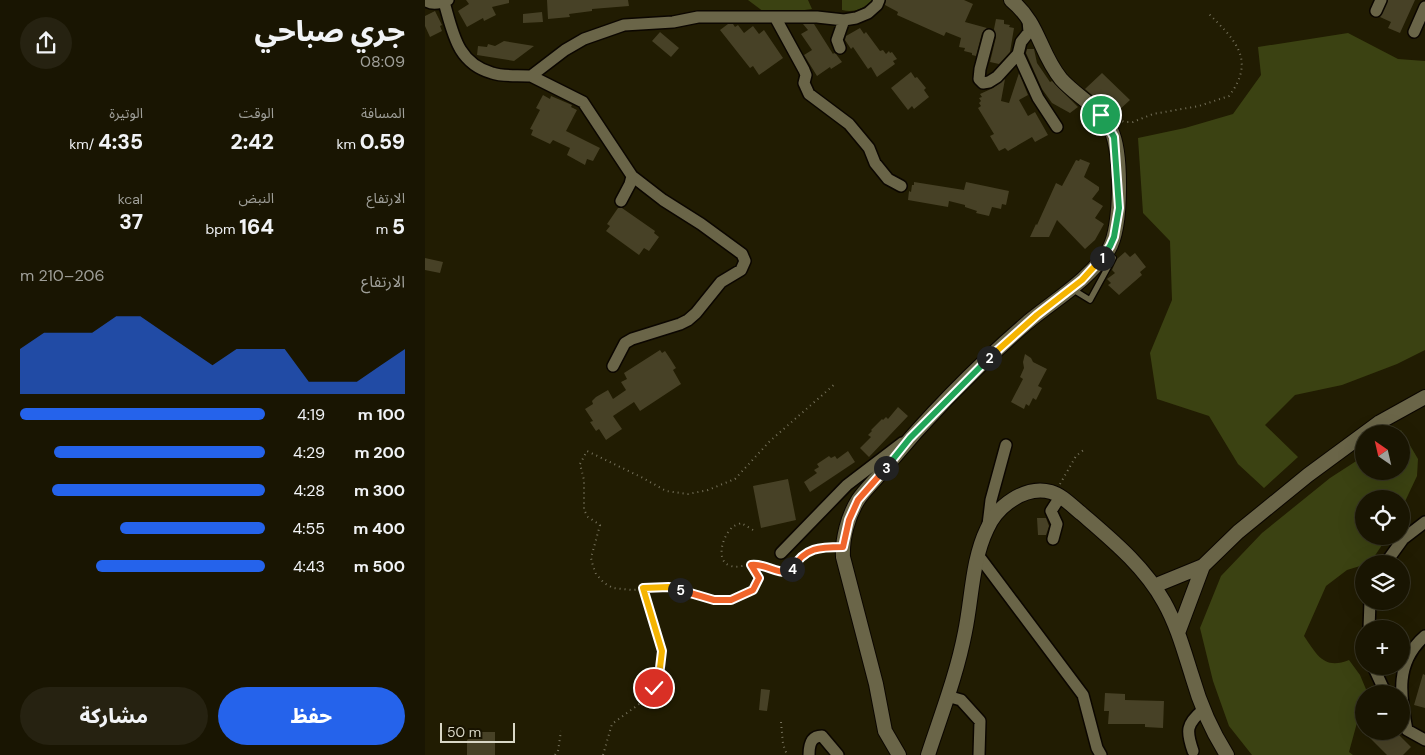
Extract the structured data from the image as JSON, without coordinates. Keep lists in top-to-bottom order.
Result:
{
  "scale_bar": "50 m",
  "north": "top left",
  "page": {
    "heading": ["جري صباحي", "08:09"],
    "stats": [
      ["المسافة", "0.59 km"],
      ["الوقت", "2:42"],
      ["الوتيرة", "4:35 /km"],
      ["الارتفاع", "5 m"],
      ["النبض", "164 bpm"],
      ["kcal", "37"]
    ],
    "pins": [
      "1",
      "2",
      "3",
      "4",
      "5"
    ],
    "chart": ["الارتفاع", "206–210 m"],
    "list": [
      {
        "name": "100 m",
        "note": "4:19"
      },
      {
        "name": "200 m",
        "note": "4:29"
      },
      {
        "name": "300 m",
        "note": "4:28"
      },
      {
        "name": "400 m",
        "note": "4:55"
      },
      {
        "name": "500 m",
        "note": "4:43"
      }
    ],
    "map_buttons": ["+", "−"],
    "buttons": ["حفظ", "مشاركة"],
    "scale": "50 m"
  }
}
